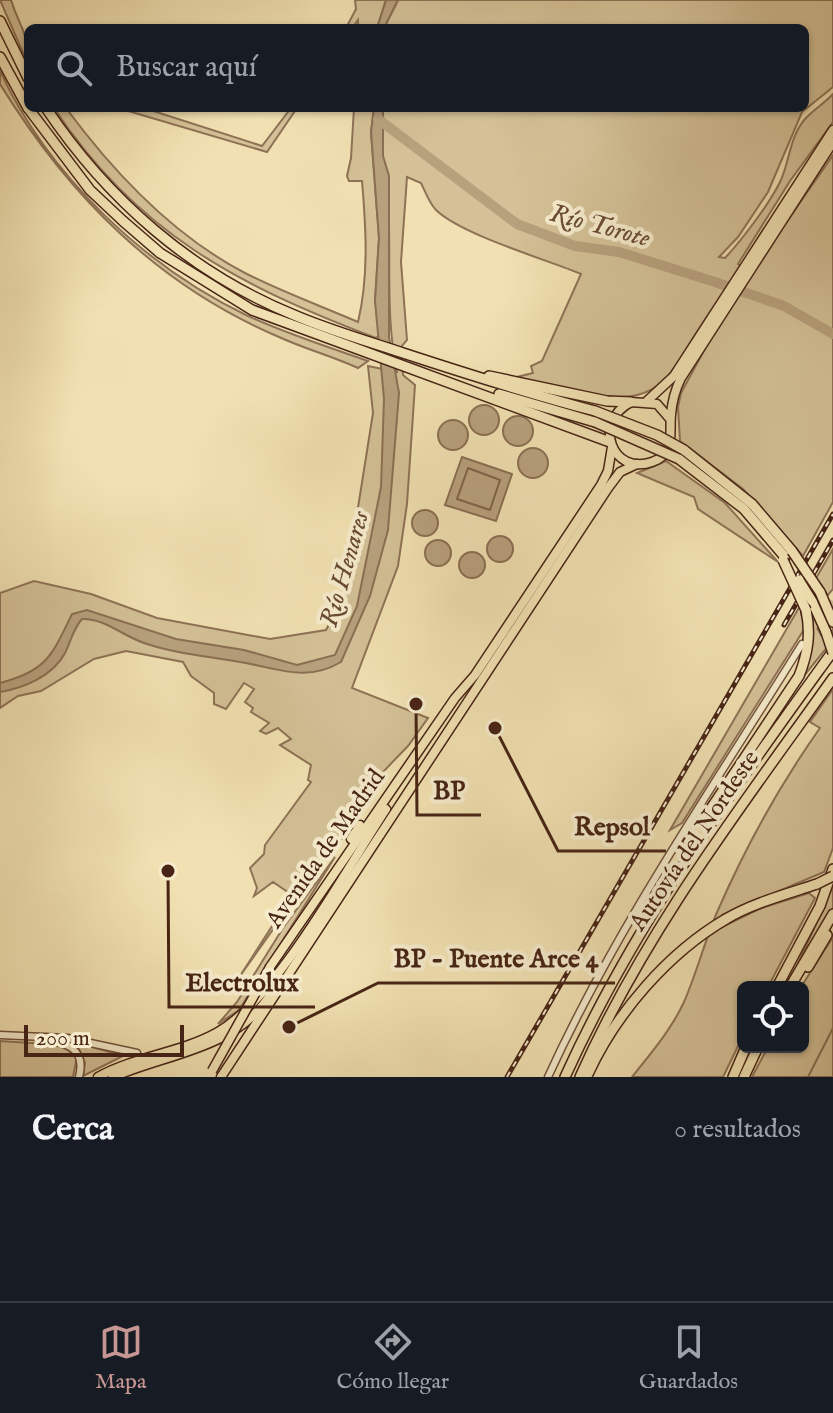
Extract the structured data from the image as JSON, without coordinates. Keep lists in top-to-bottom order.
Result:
{
  "streets": {
    "highway": ["Autovía del Nordeste"],
    "main road": ["Avenida de Madrid"]
  },
  "water": ["Río Torote", "Río Henares"],
  "places": [
    "BP",
    "Repsol",
    "Electrolux",
    "BP - Puente Arce 4"
  ],
  "scale_bar": "200 m",
  "page": {
    "search": "Buscar aquí",
    "scale": "200 m",
    "heading": ["Cerca", "0 resultados"],
    "nav": ["Mapa", "Cómo llegar", "Guardados"]
  }
}
